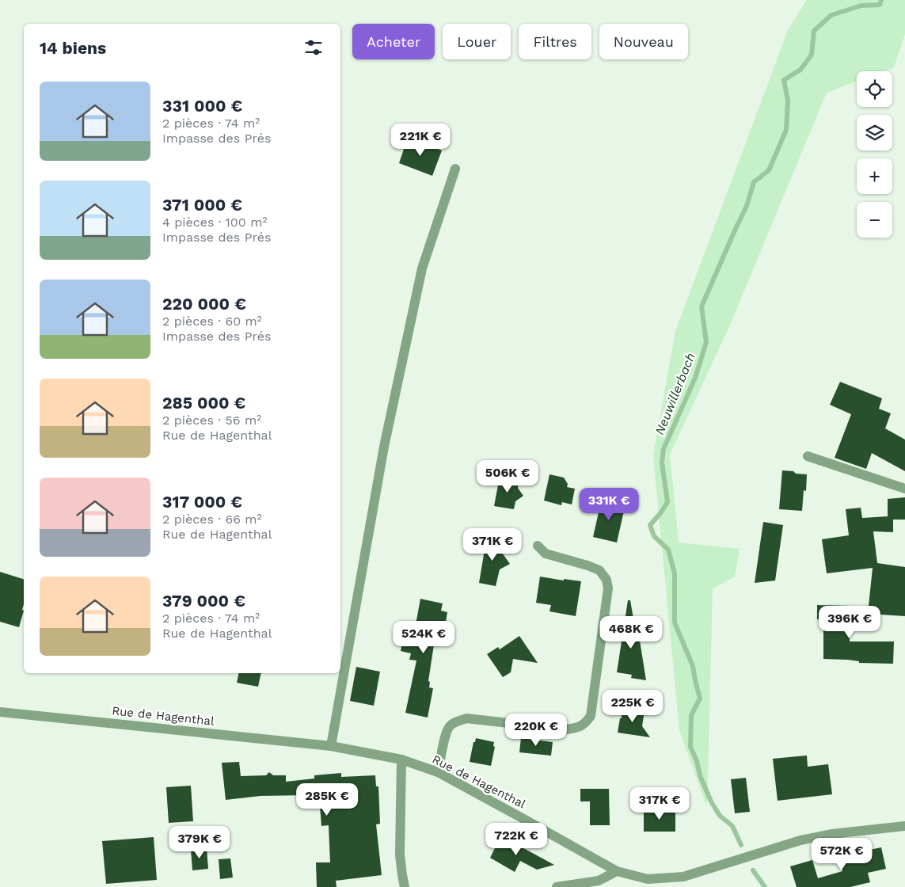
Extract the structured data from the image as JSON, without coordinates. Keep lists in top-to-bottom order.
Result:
{
  "streets": {
    "street": ["Rue de Hagenthal"]
  },
  "water": ["Neuwillerbach"],
  "page": {
    "chip": [
      "Acheter",
      "Louer",
      "Filtres",
      "Nouveau"
    ],
    "heading": "14 biens",
    "map_buttons": ["+", "−"],
    "list": [
      {
        "name": "331 000 €",
        "note": "2 pièces · 74 m² · Impasse des Prés"
      },
      {
        "name": "371 000 €",
        "note": "4 pièces · 100 m² · Impasse des Prés"
      },
      {
        "name": "220 000 €",
        "note": "2 pièces · 60 m² · Impasse des Prés"
      },
      {
        "name": "285 000 €",
        "note": "2 pièces · 56 m² · Rue de Hagenthal"
      },
      {
        "name": "317 000 €",
        "note": "2 pièces · 66 m² · Rue de Hagenthal"
      },
      {
        "name": "379 000 €",
        "note": "2 pièces · 74 m² · Rue de Hagenthal"
      }
    ],
    "price": [
      "221K €",
      "506K €",
      "331K €",
      "371K €",
      "396K €",
      "468K €",
      "524K €",
      "225K €",
      "220K €",
      "285K €",
      "317K €",
      "722K €",
      "379K €",
      "572K €"
    ]
  }
}
